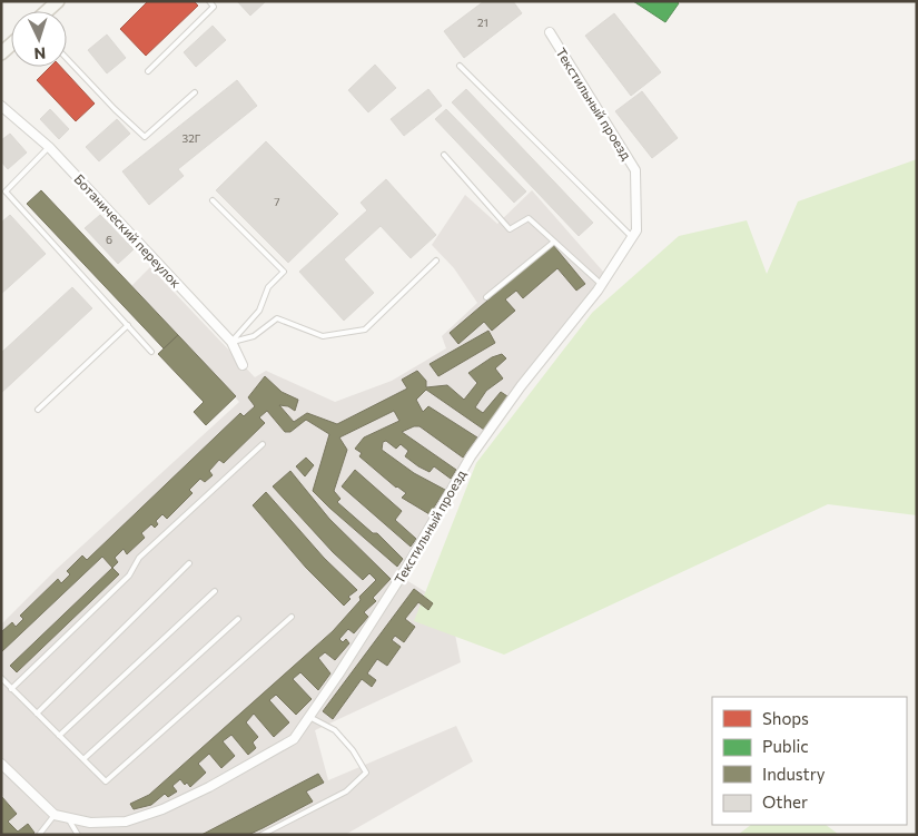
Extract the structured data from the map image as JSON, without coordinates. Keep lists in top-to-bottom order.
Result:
{
  "streets": {
    "street": ["Текстильный проезд", "Ботанический переулок"]
  },
  "house_numbers": [
    "21",
    "32Г",
    "7",
    "6"
  ],
  "legend": [
    "Shops",
    "Public",
    "Industry",
    "Other"
  ],
  "north": "bottom"
}
